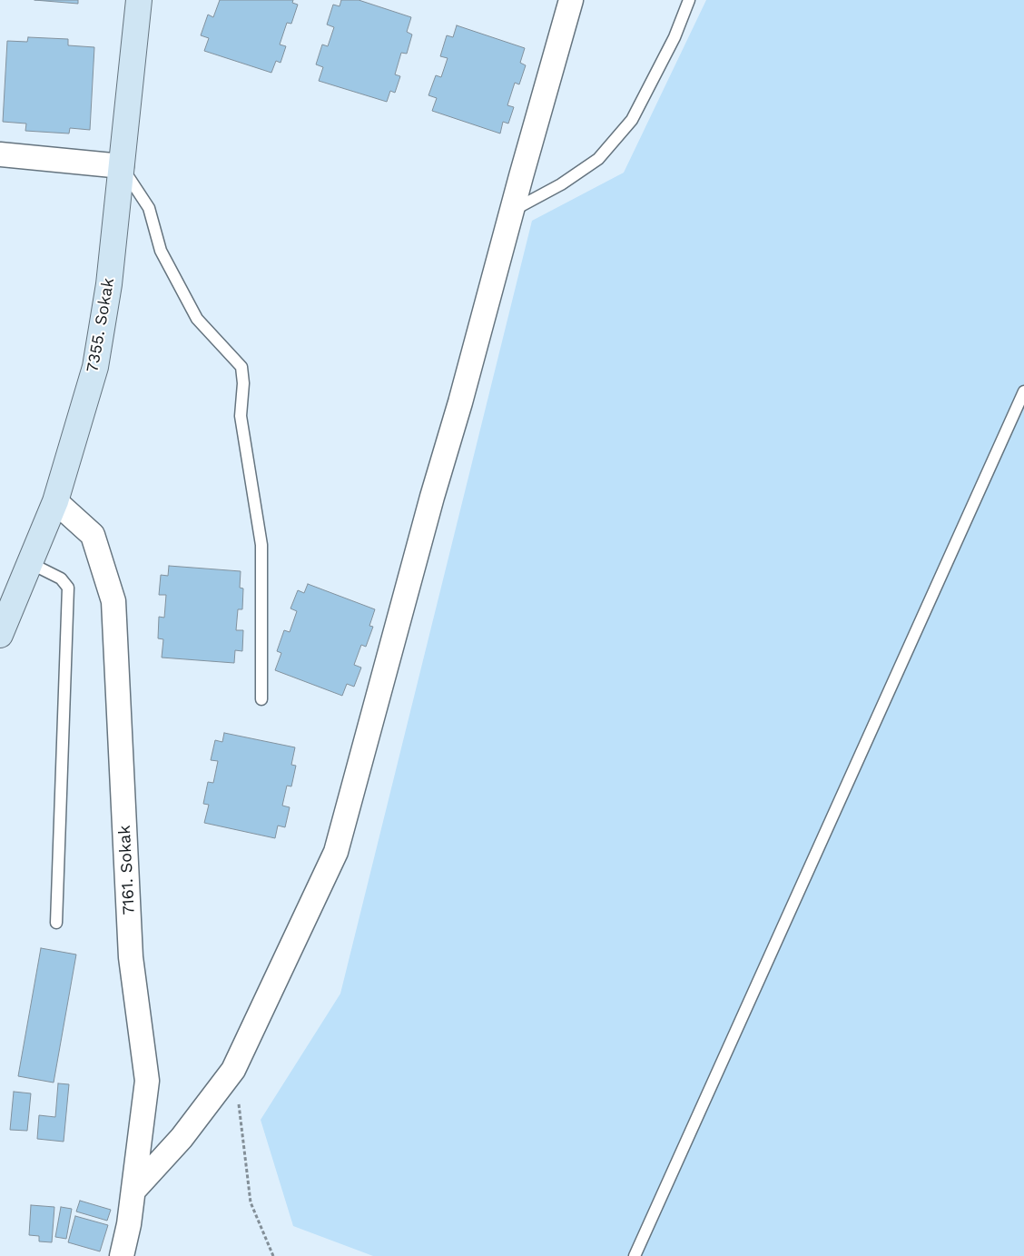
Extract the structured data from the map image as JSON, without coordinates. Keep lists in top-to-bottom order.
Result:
{
  "streets": {
    "street": ["7355. Sokak", "7161. Sokak"]
  },
  "crossings": [
    ["7355. Sokak", "7161. Sokak"]
  ]
}
